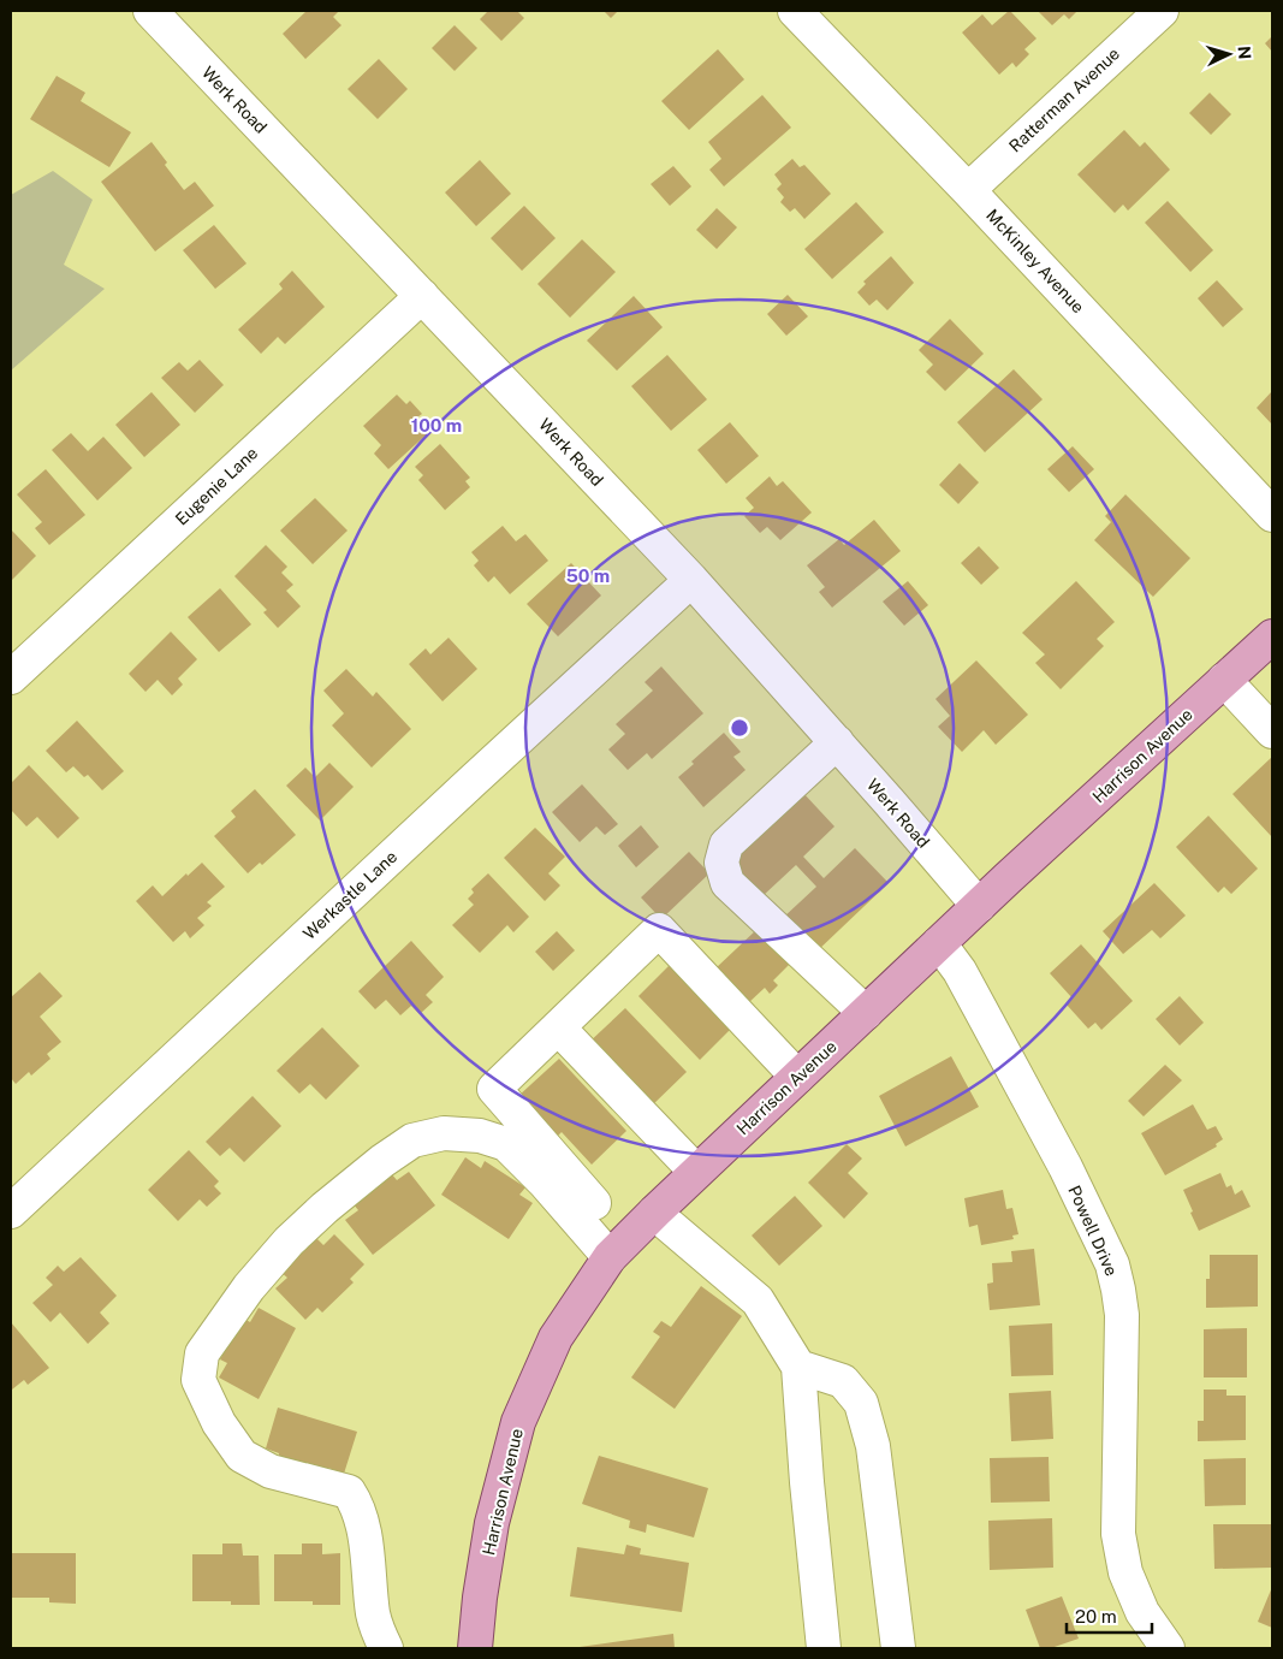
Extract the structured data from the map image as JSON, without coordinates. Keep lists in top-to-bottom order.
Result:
{
  "streets": {
    "main road": ["Harrison Avenue"],
    "street": [
      "Werk Road",
      "Ratterman Avenue",
      "McKinley Avenue",
      "Eugenie Lane",
      "Werkastle Lane",
      "Powell Drive"
    ]
  },
  "crossings": [
    ["Werk Road", "Eugenie Lane"],
    ["Werk Road", "Harrison Avenue"],
    ["Werk Road", "Werkastle Lane"],
    ["Ratterman Avenue", "McKinley Avenue"],
    ["Harrison Avenue", "Powell Drive"]
  ],
  "scale_bar": "20 m",
  "north": "right",
  "rings": ["100 m", "50 m"]
}
